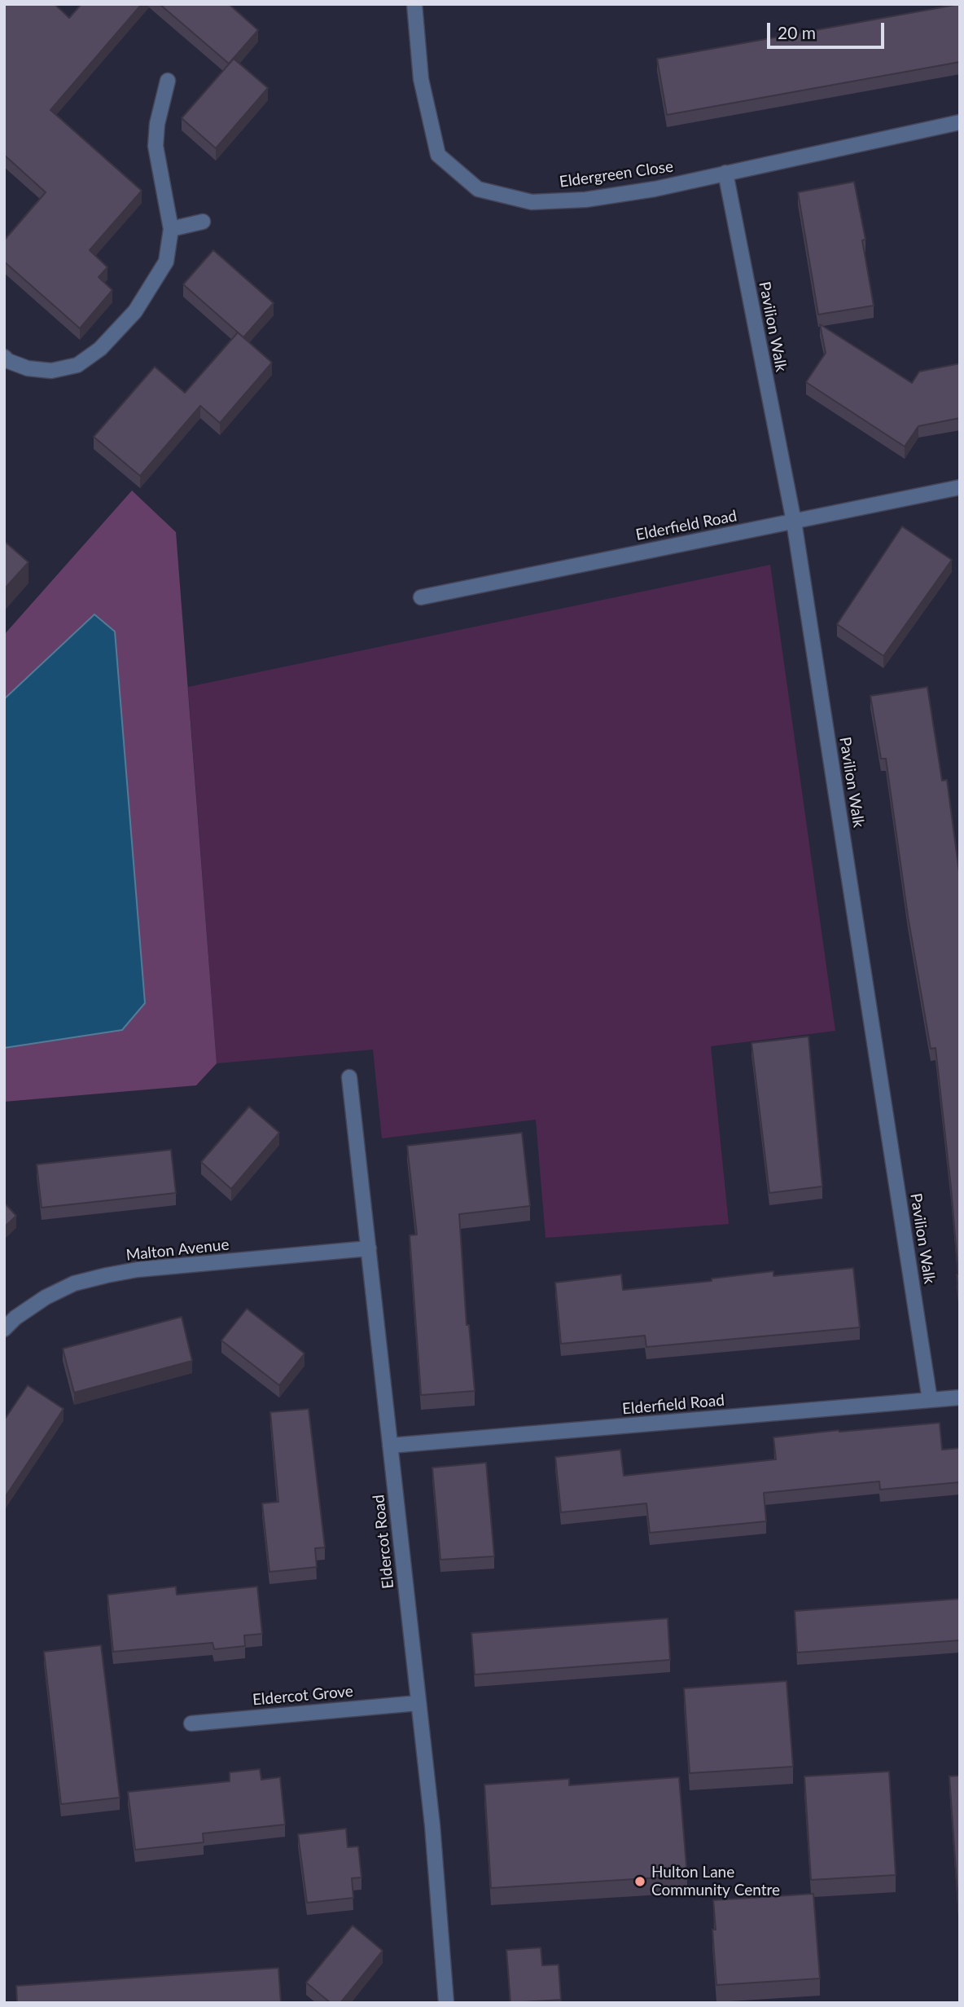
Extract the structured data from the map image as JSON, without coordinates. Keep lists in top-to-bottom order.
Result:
{
  "streets": {
    "street": [
      "Eldergreen Close",
      "Pavilion Walk",
      "Elderfield Road",
      "Malton Avenue",
      "Eldercot Road",
      "Eldercot Grove"
    ]
  },
  "crossings": [
    ["Eldergreen Close", "Pavilion Walk"],
    ["Pavilion Walk", "Elderfield Road"],
    ["Elderfield Road", "Eldercot Road"],
    ["Malton Avenue", "Eldercot Road"],
    ["Eldercot Road", "Eldercot Grove"]
  ],
  "places": ["Hulton Lane Community Centre"],
  "scale_bar": "20 m"
}
